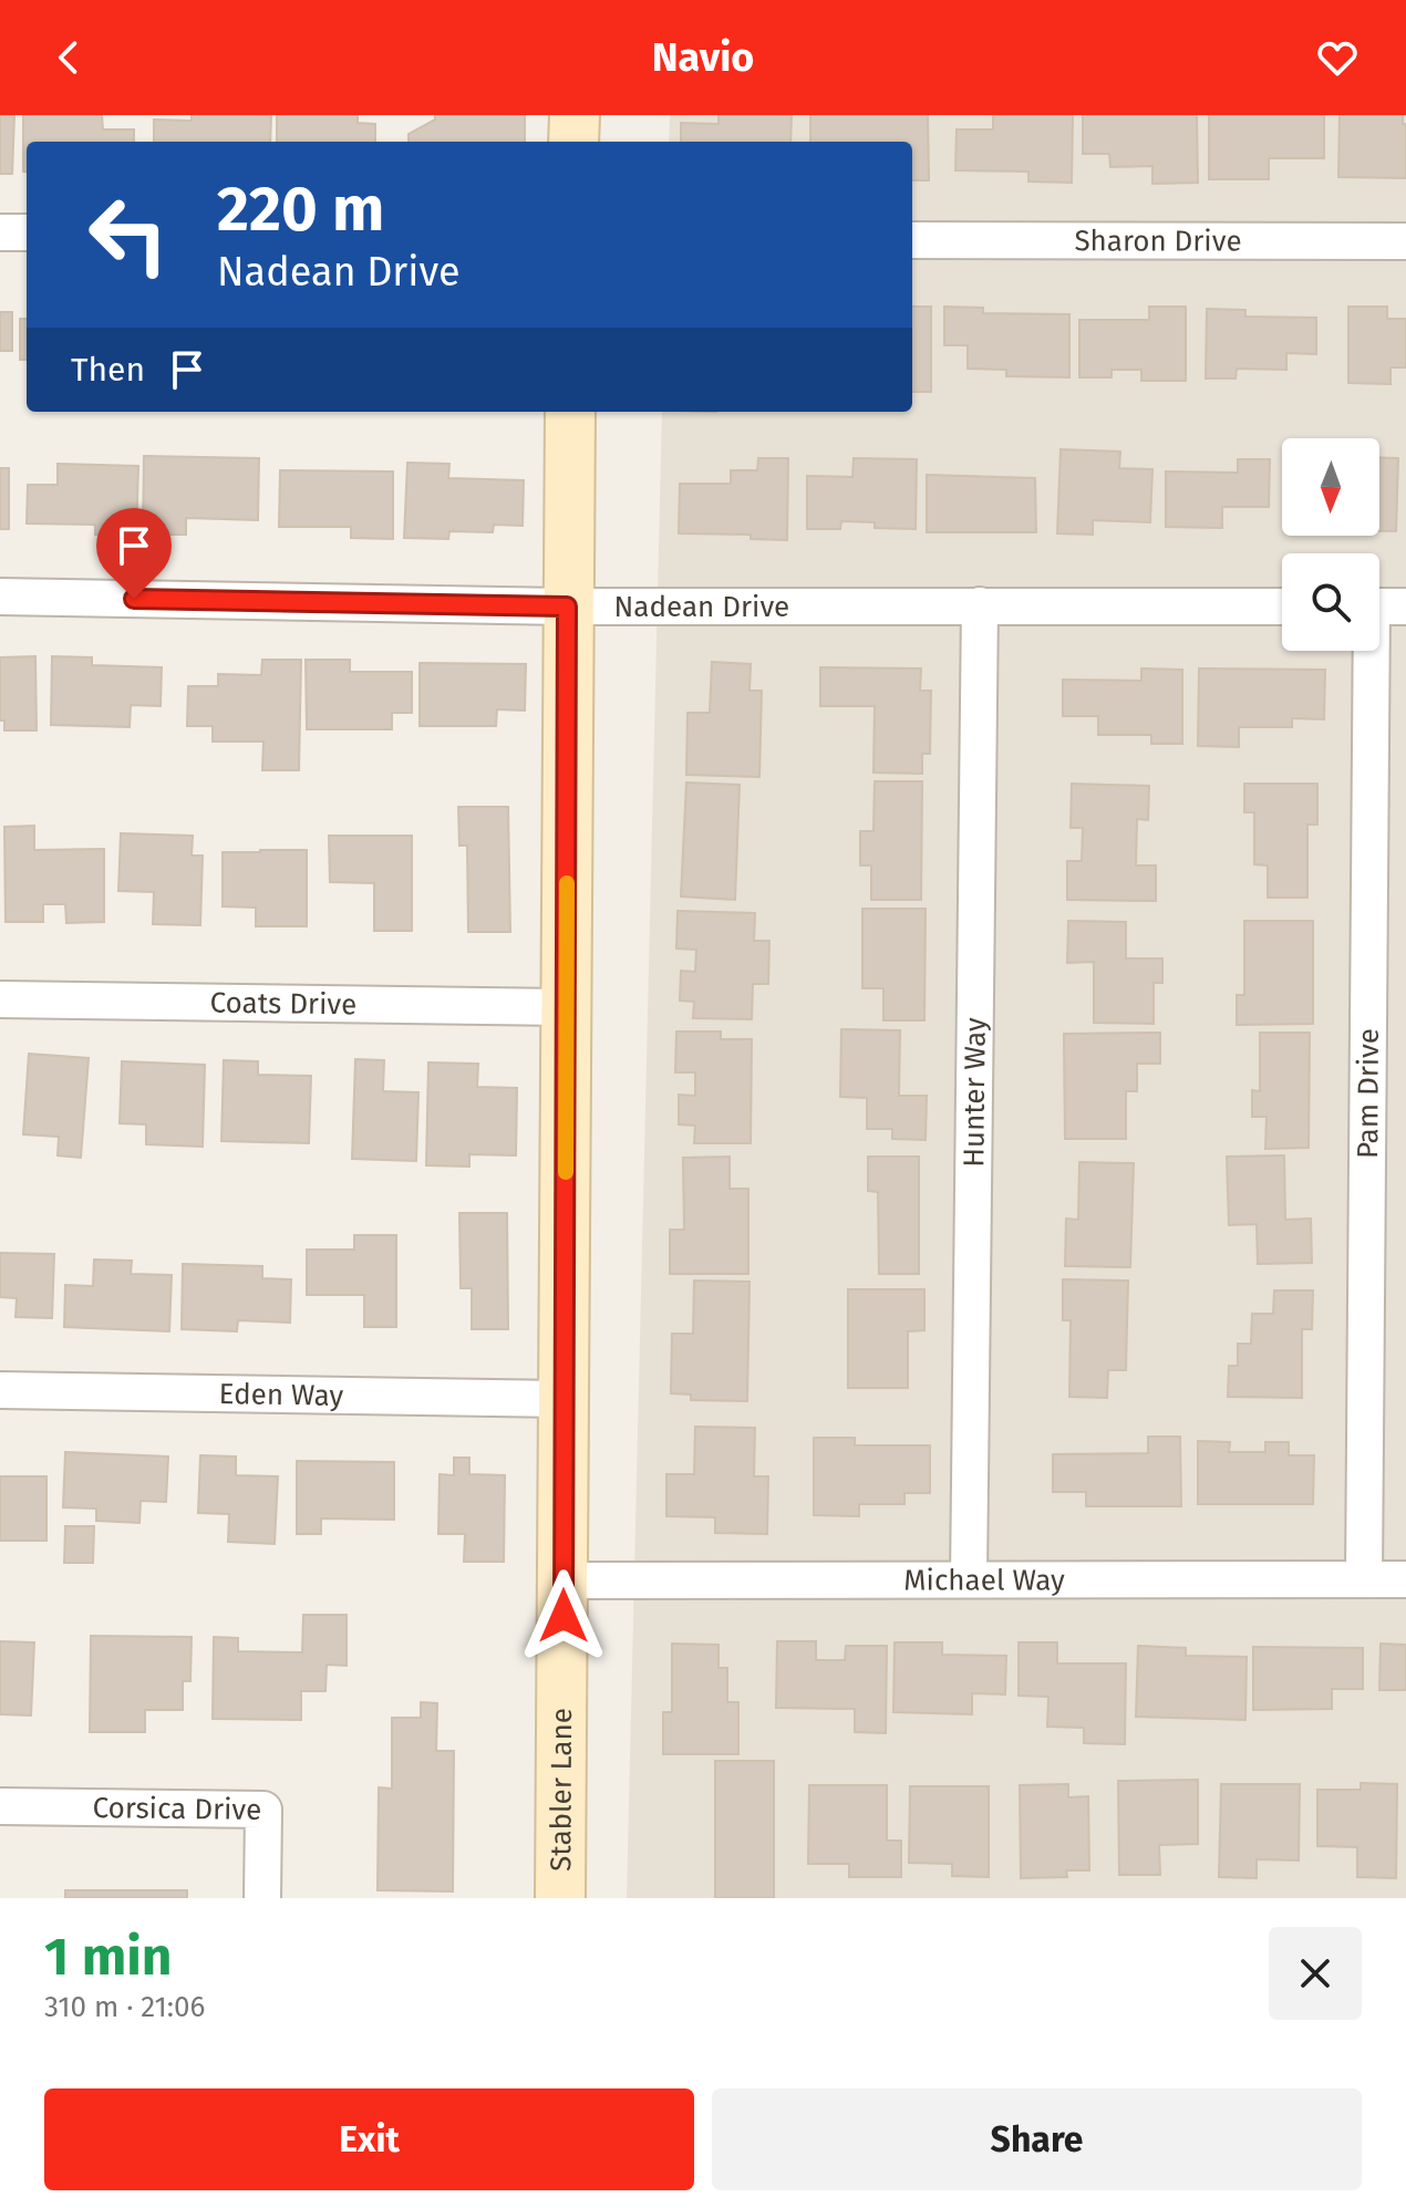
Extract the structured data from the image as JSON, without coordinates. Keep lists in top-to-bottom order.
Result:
{
  "streets": {
    "street": [
      "Sharon Drive",
      "Nadean Drive",
      "Coats Drive",
      "Hunter Way",
      "Pam Drive",
      "Eden Way",
      "Michael Way",
      "Stabler Lane",
      "Corsica Drive"
    ]
  },
  "crossings": [
    ["Nadean Drive", "Hunter Way"],
    ["Nadean Drive", "Stabler Lane"],
    ["Coats Drive", "Stabler Lane"],
    ["Hunter Way", "Michael Way"],
    ["Pam Drive", "Michael Way"],
    ["Eden Way", "Stabler Lane"],
    ["Michael Way", "Stabler Lane"]
  ],
  "north": "bottom",
  "page": {
    "header": "Navio",
    "turn": ["220 m", "Nadean Drive"],
    "then": "Then",
    "heading": ["1 min", "310 m · 21:06"],
    "buttons": ["Exit", "Share"]
  }
}
